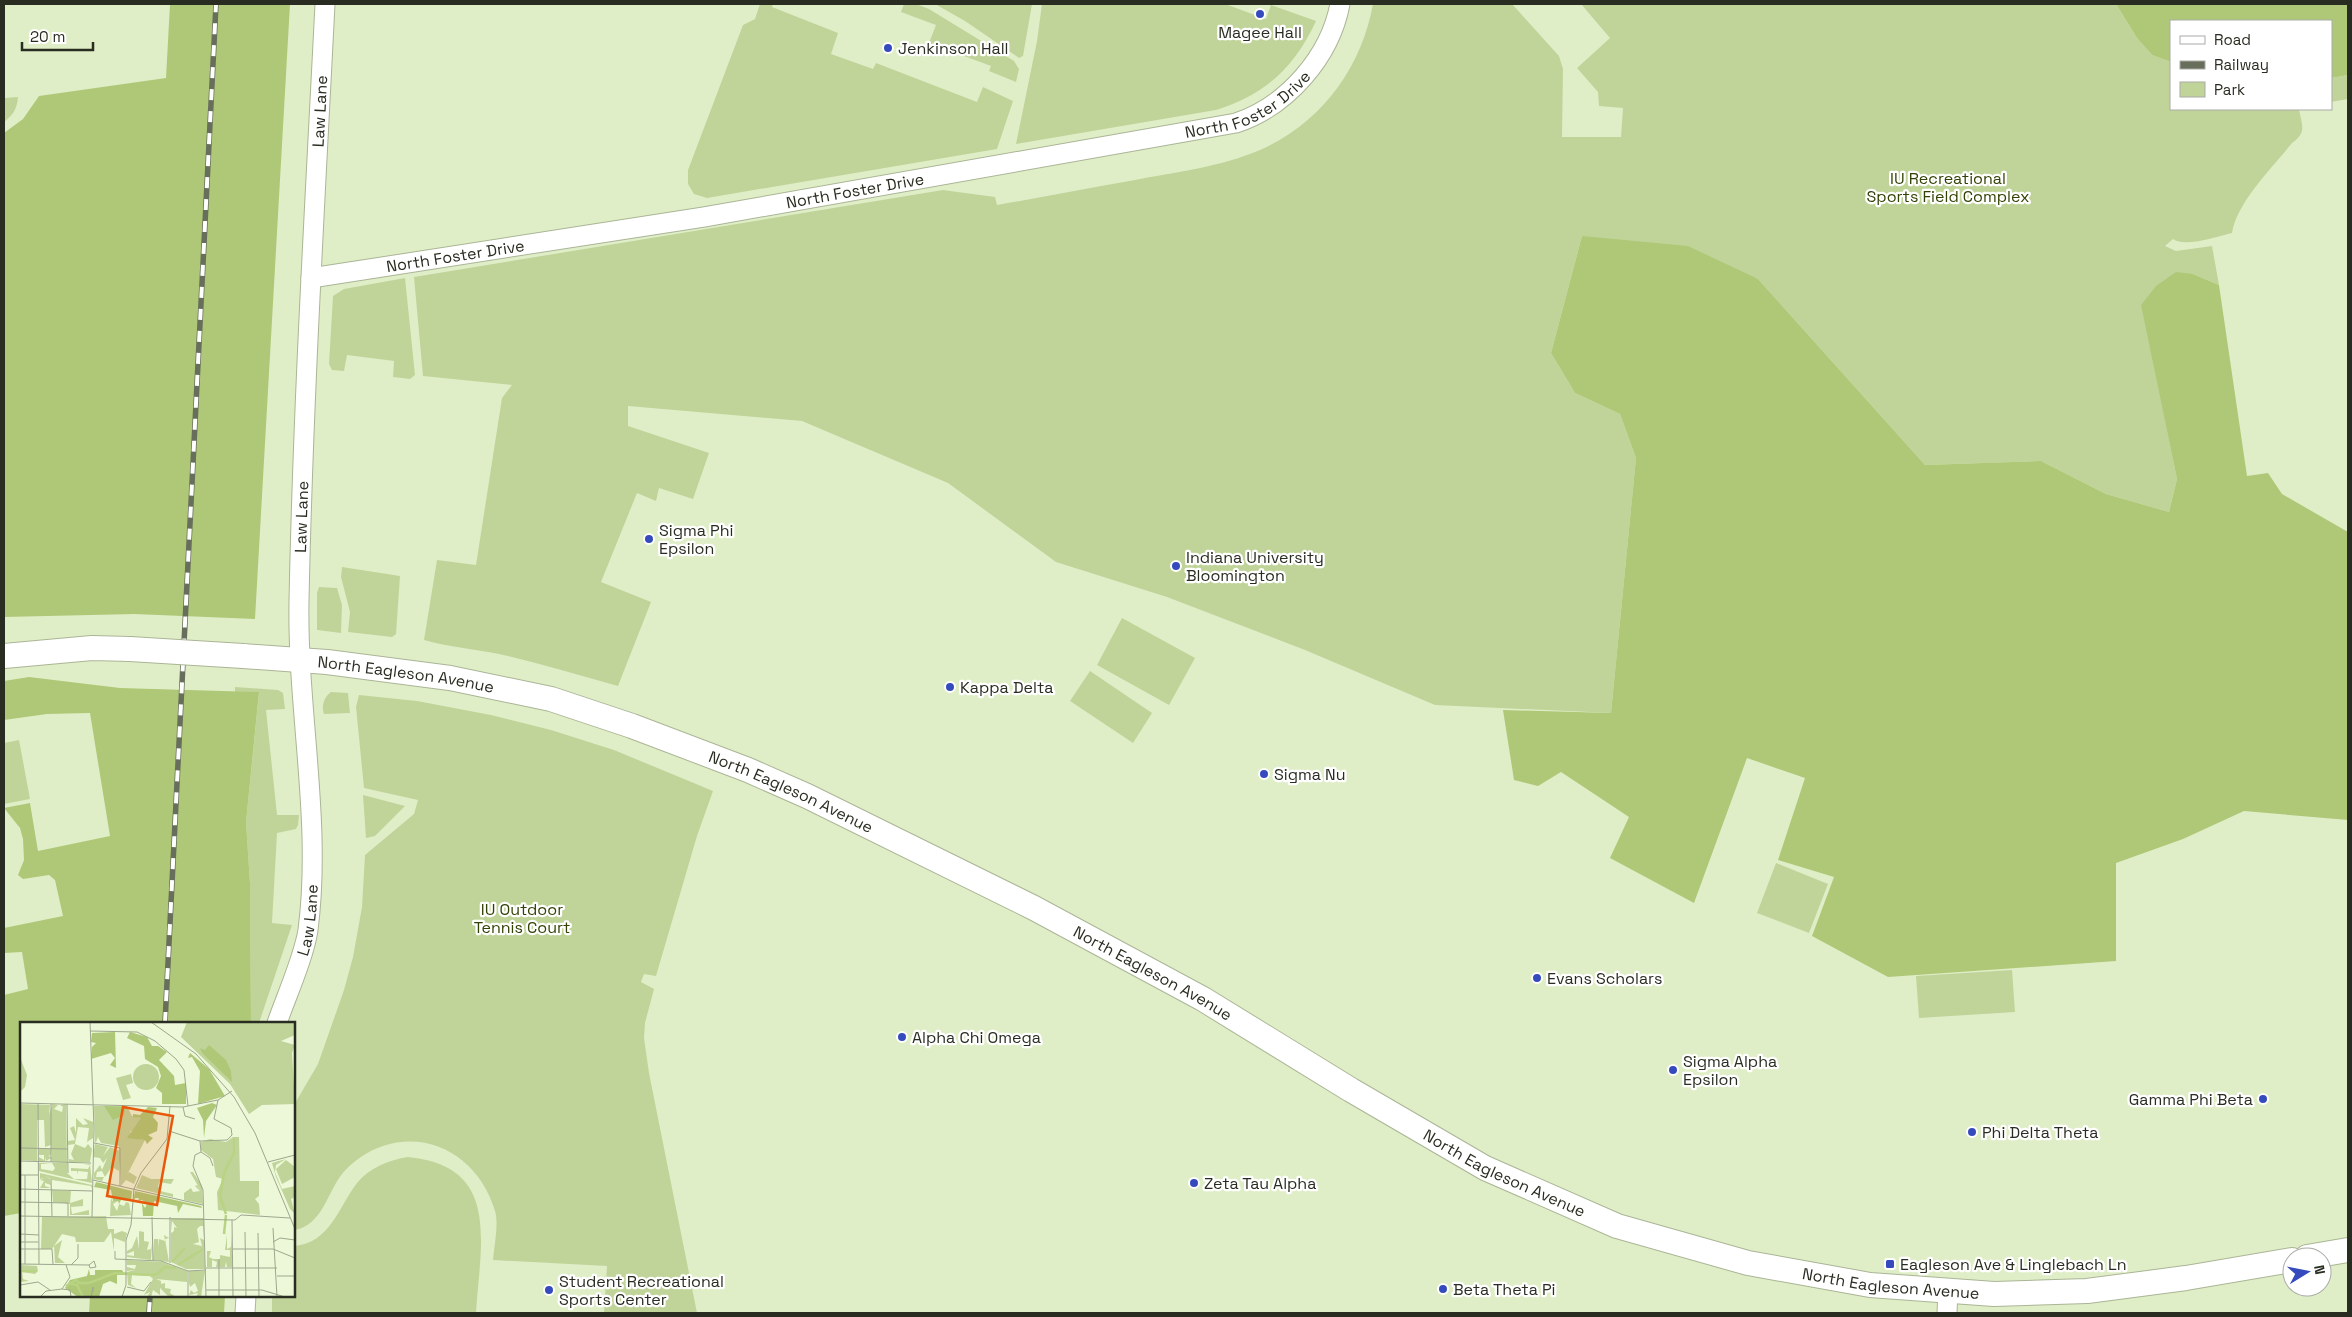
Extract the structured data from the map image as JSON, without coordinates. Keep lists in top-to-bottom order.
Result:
{
  "streets": {
    "street": ["North Foster Drive", "Law Lane", "North Eagleson Avenue"]
  },
  "crossings": [
    ["North Foster Drive", "Law Lane"],
    ["Law Lane", "North Eagleson Avenue"]
  ],
  "parks": ["IU Recreational Sports Field Complex", "IU Outdoor Tennis Court"],
  "places": {
    "other": [
      "Magee Hall",
      "Jenkinson Hall",
      "Sigma Phi Epsilon",
      "Indiana University Bloomington",
      "Kappa Delta",
      "Sigma Nu",
      "Evans Scholars",
      "Alpha Chi Omega",
      "Sigma Alpha Epsilon",
      "Gamma Phi Beta",
      "Phi Delta Theta",
      "Zeta Tau Alpha",
      "Beta Theta Pi",
      "Student Recreational Sports Center"
    ],
    "transit": ["Eagleson Ave & Linglebach Ln"]
  },
  "legend": ["Road", "Railway", "Park"],
  "scale_bar": "20 m",
  "north": "right"
}
